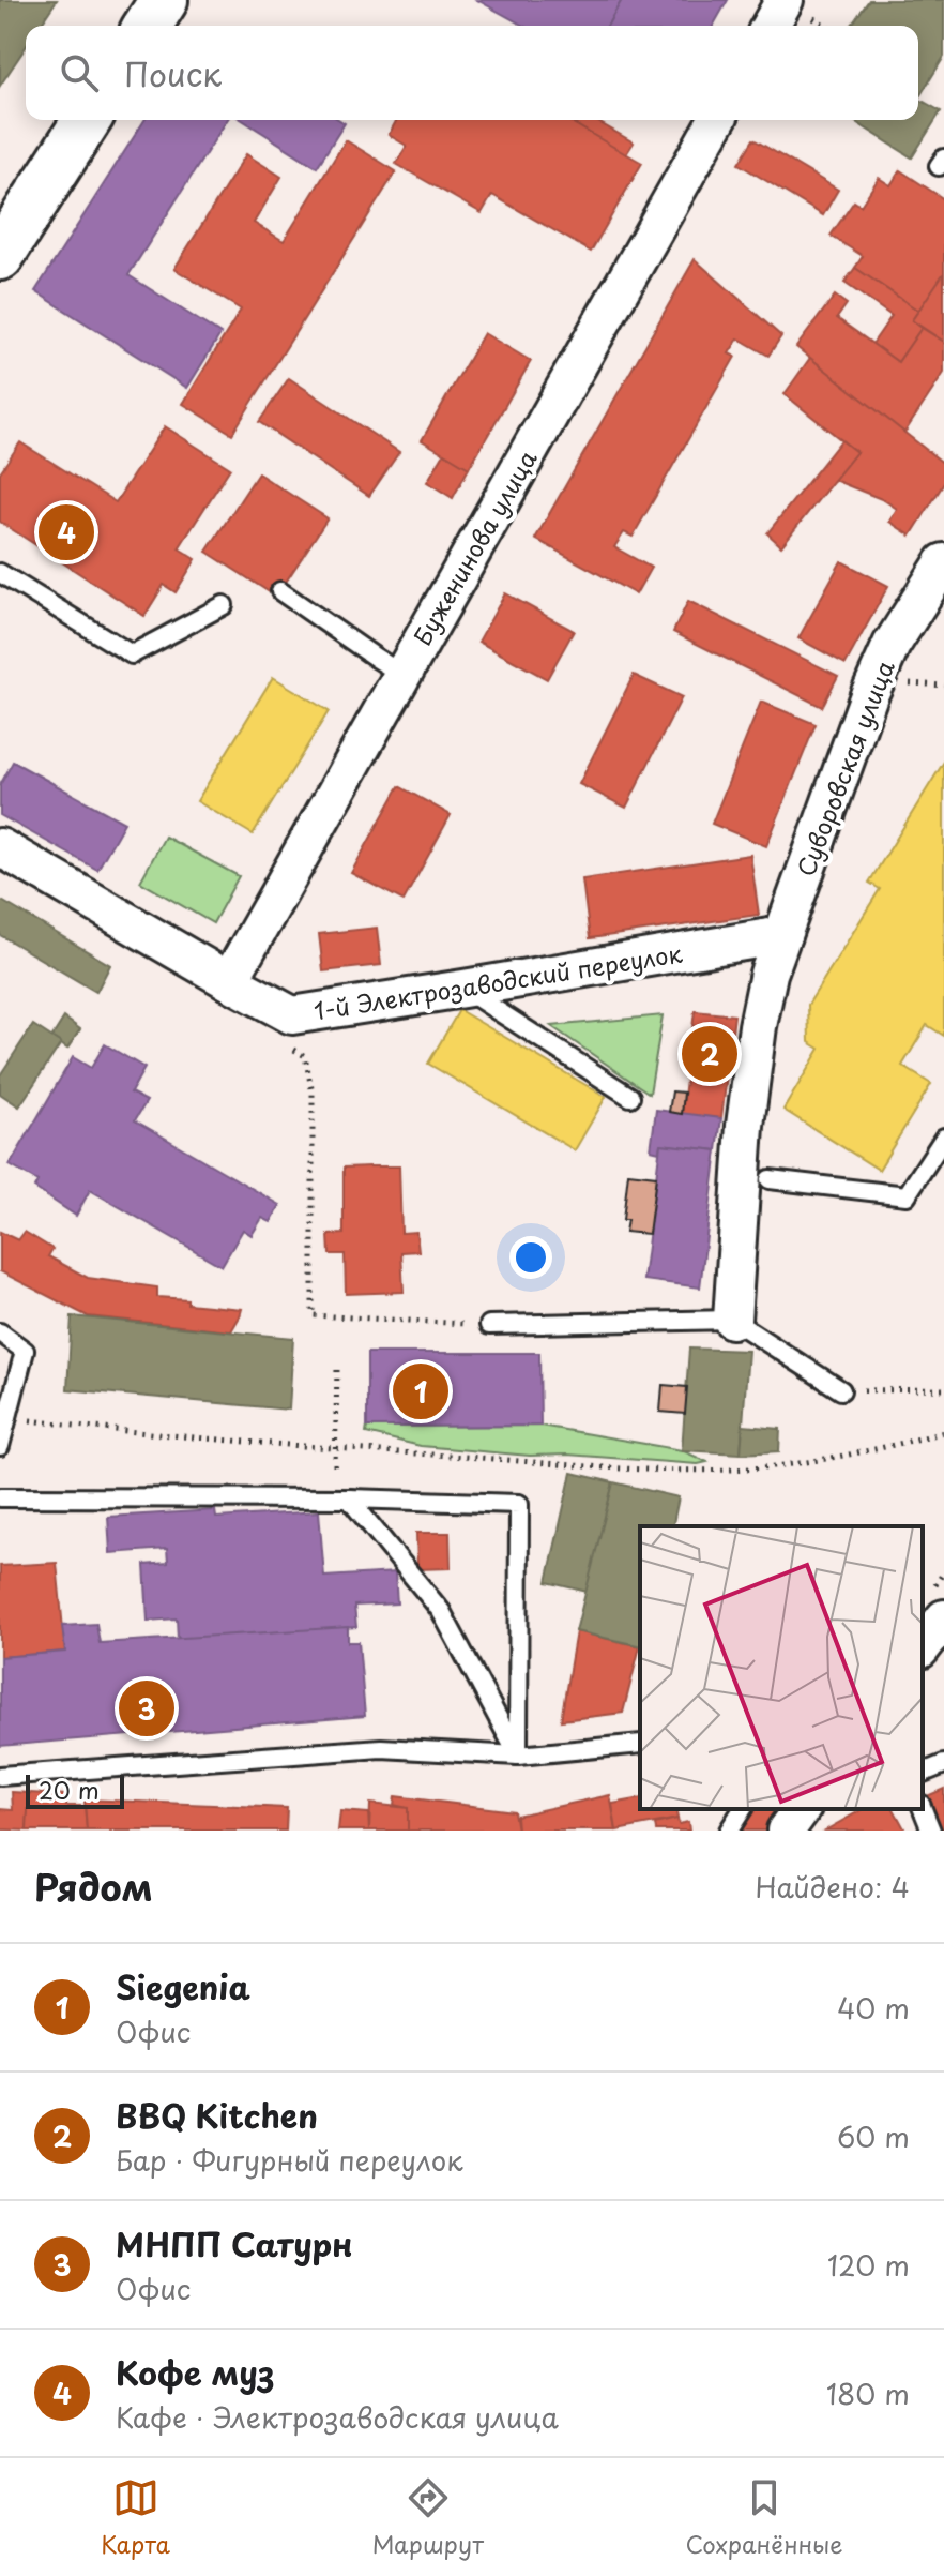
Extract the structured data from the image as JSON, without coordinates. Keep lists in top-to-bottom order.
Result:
{
  "streets": {
    "street": ["Буженинова улица", "Суворовская улица", "1-й Электрозаводский переулок"]
  },
  "crossings": [
    ["Буженинова улица", "1-й Электрозаводский переулок"],
    ["Суворовская улица", "1-й Электрозаводский переулок"]
  ],
  "scale_bar": "20 m",
  "page": {
    "search": "Поиск",
    "pins": [
      "4",
      "2",
      "1",
      "3"
    ],
    "scale": "20 m",
    "heading": ["Рядом", "Найдено: 4"],
    "list": [
      {
        "mark": "1",
        "name": "Siegenia",
        "note": "Офис",
        "value": "40 m"
      },
      {
        "mark": "2",
        "name": "BBQ Kitchen",
        "note": "Бар · Фигурный переулок",
        "value": "60 m"
      },
      {
        "mark": "3",
        "name": "МНПП Сатурн",
        "note": "Офис",
        "value": "120 m"
      },
      {
        "mark": "4",
        "name": "Кофе муз",
        "note": "Кафе · Электрозаводская улица",
        "value": "180 m"
      }
    ],
    "nav": ["Карта", "Маршрут", "Сохранённые"]
  }
}
